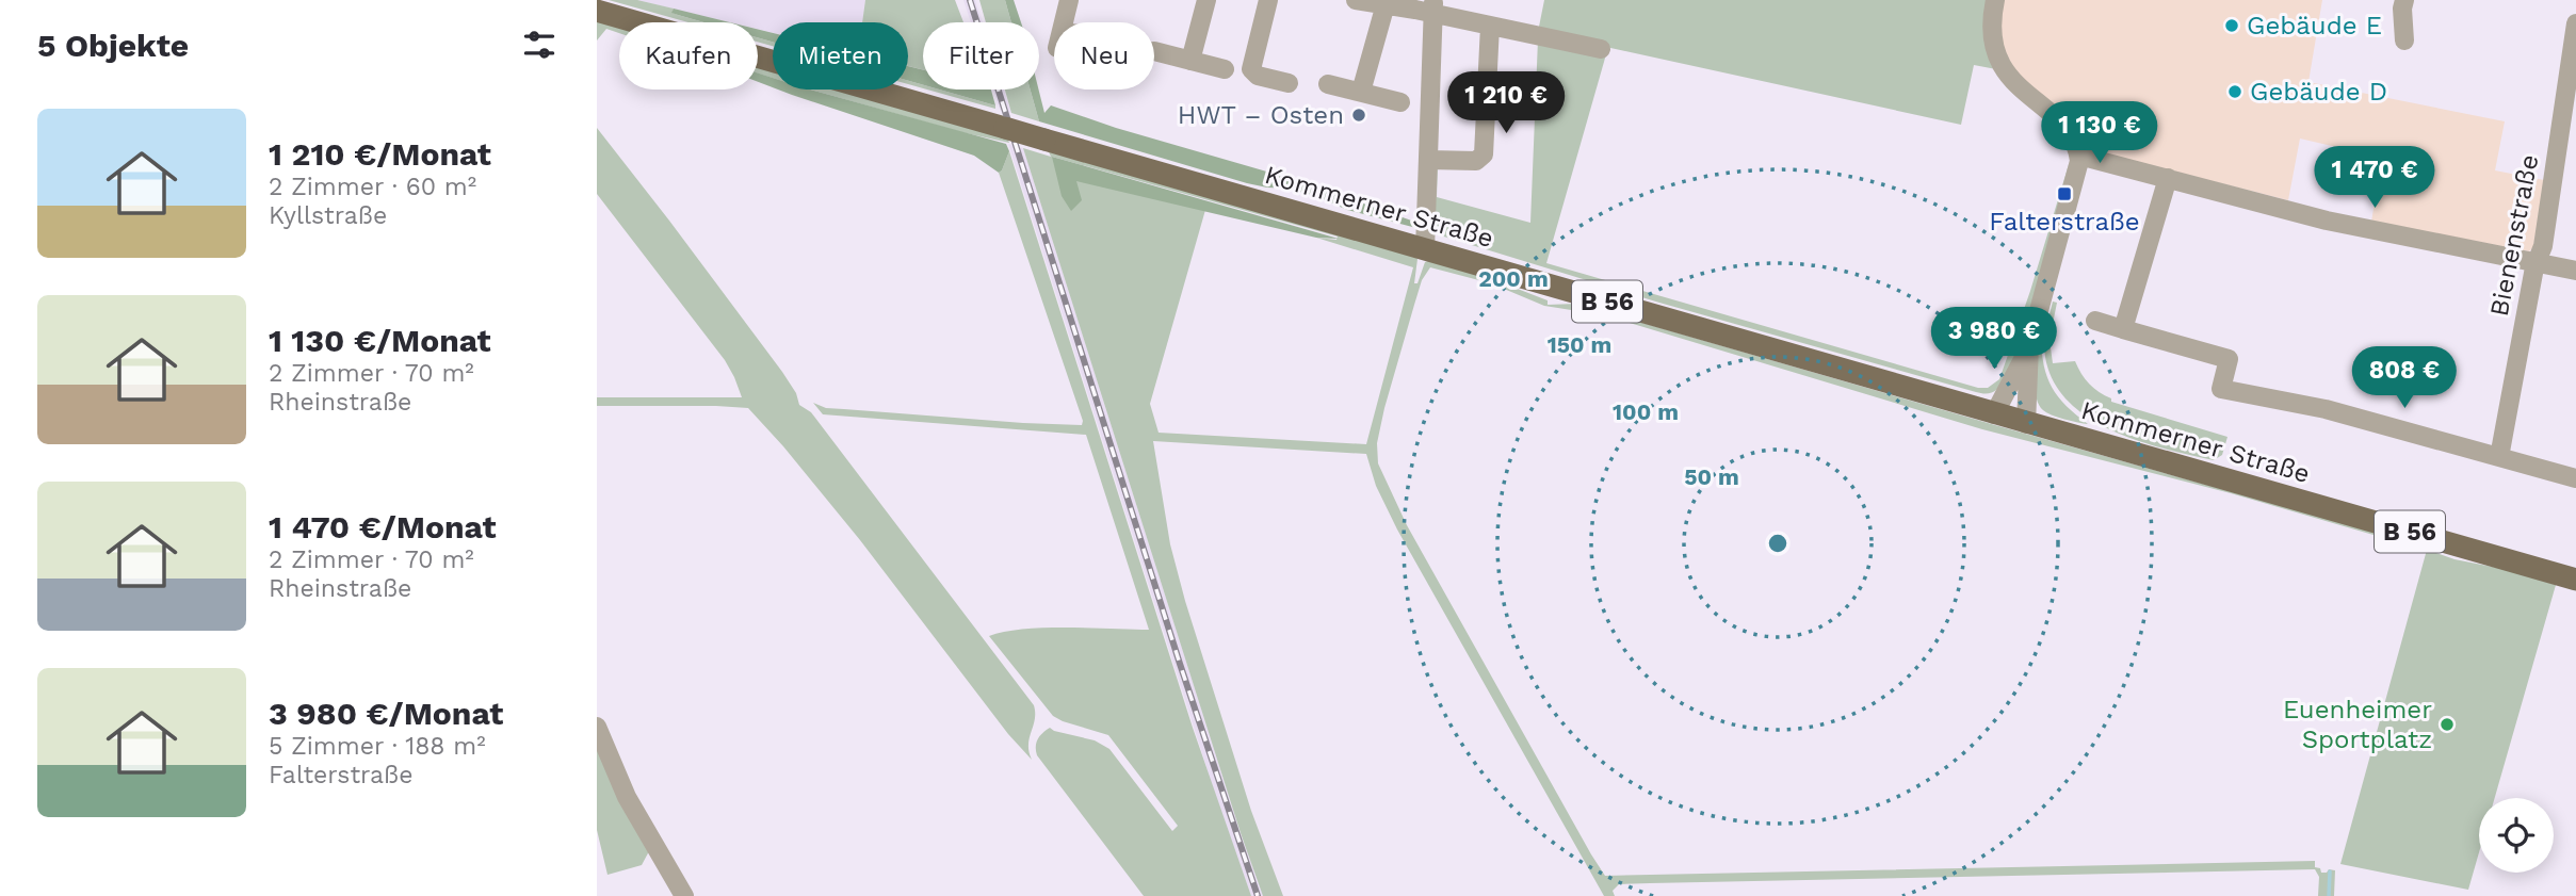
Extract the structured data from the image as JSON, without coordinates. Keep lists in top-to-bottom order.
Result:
{
  "streets": {
    "main road": ["Kommerner Straße", "B 56"],
    "street": ["Bienenstraße"]
  },
  "places": {
    "other": [
      "Gebäude E",
      "Gebäude D",
      "HWT – Osten",
      "Euenheimer Sportplatz"
    ],
    "transit": ["Falterstraße"]
  },
  "page": {
    "heading": "5 Objekte",
    "chip": [
      "Kaufen",
      "Mieten",
      "Filter",
      "Neu"
    ],
    "price": [
      "1 210 €",
      "1 130 €",
      "1 470 €",
      "3 980 €",
      "808 €"
    ],
    "list": [
      {
        "name": "1 210 €/Monat",
        "note": "2 Zimmer · 60 m² · Kyllstraße"
      },
      {
        "name": "1 130 €/Monat",
        "note": "2 Zimmer · 70 m² · Rheinstraße"
      },
      {
        "name": "1 470 €/Monat",
        "note": "2 Zimmer · 70 m² · Rheinstraße"
      },
      {
        "name": "3 980 €/Monat",
        "note": "5 Zimmer · 188 m² · Falterstraße"
      }
    ]
  },
  "rings": [
    "200 m",
    "150 m",
    "100 m",
    "50 m"
  ]
}
